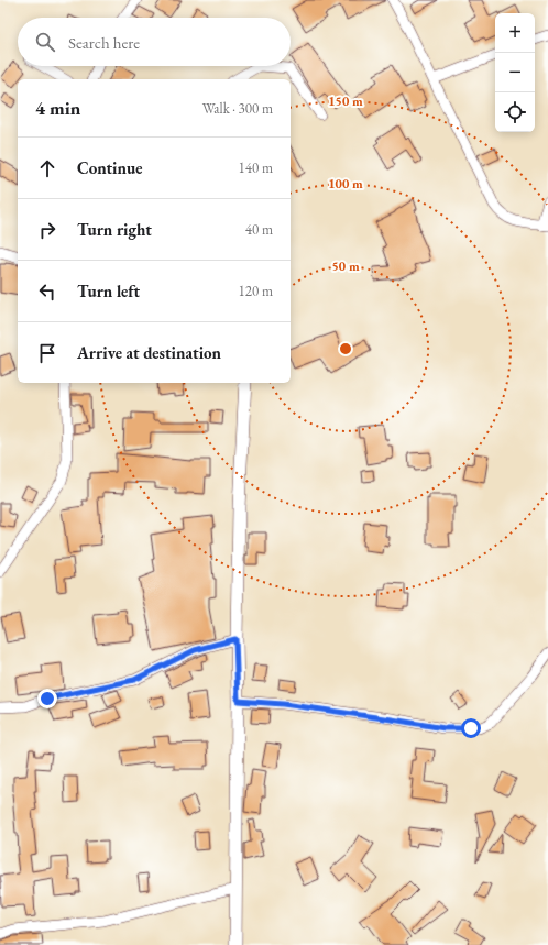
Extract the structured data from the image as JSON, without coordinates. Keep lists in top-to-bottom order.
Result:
{
  "page": {
    "map_buttons": ["+", "−"],
    "search": "Search here",
    "heading": ["4 min", "Walk · 300 m"],
    "list": [
      ["Continue", "140 m"],
      ["Turn right", "40 m"],
      ["Turn left", "120 m"],
      "Arrive at destination"
    ]
  },
  "rings": ["150 m", "100 m", "50 m"]
}
